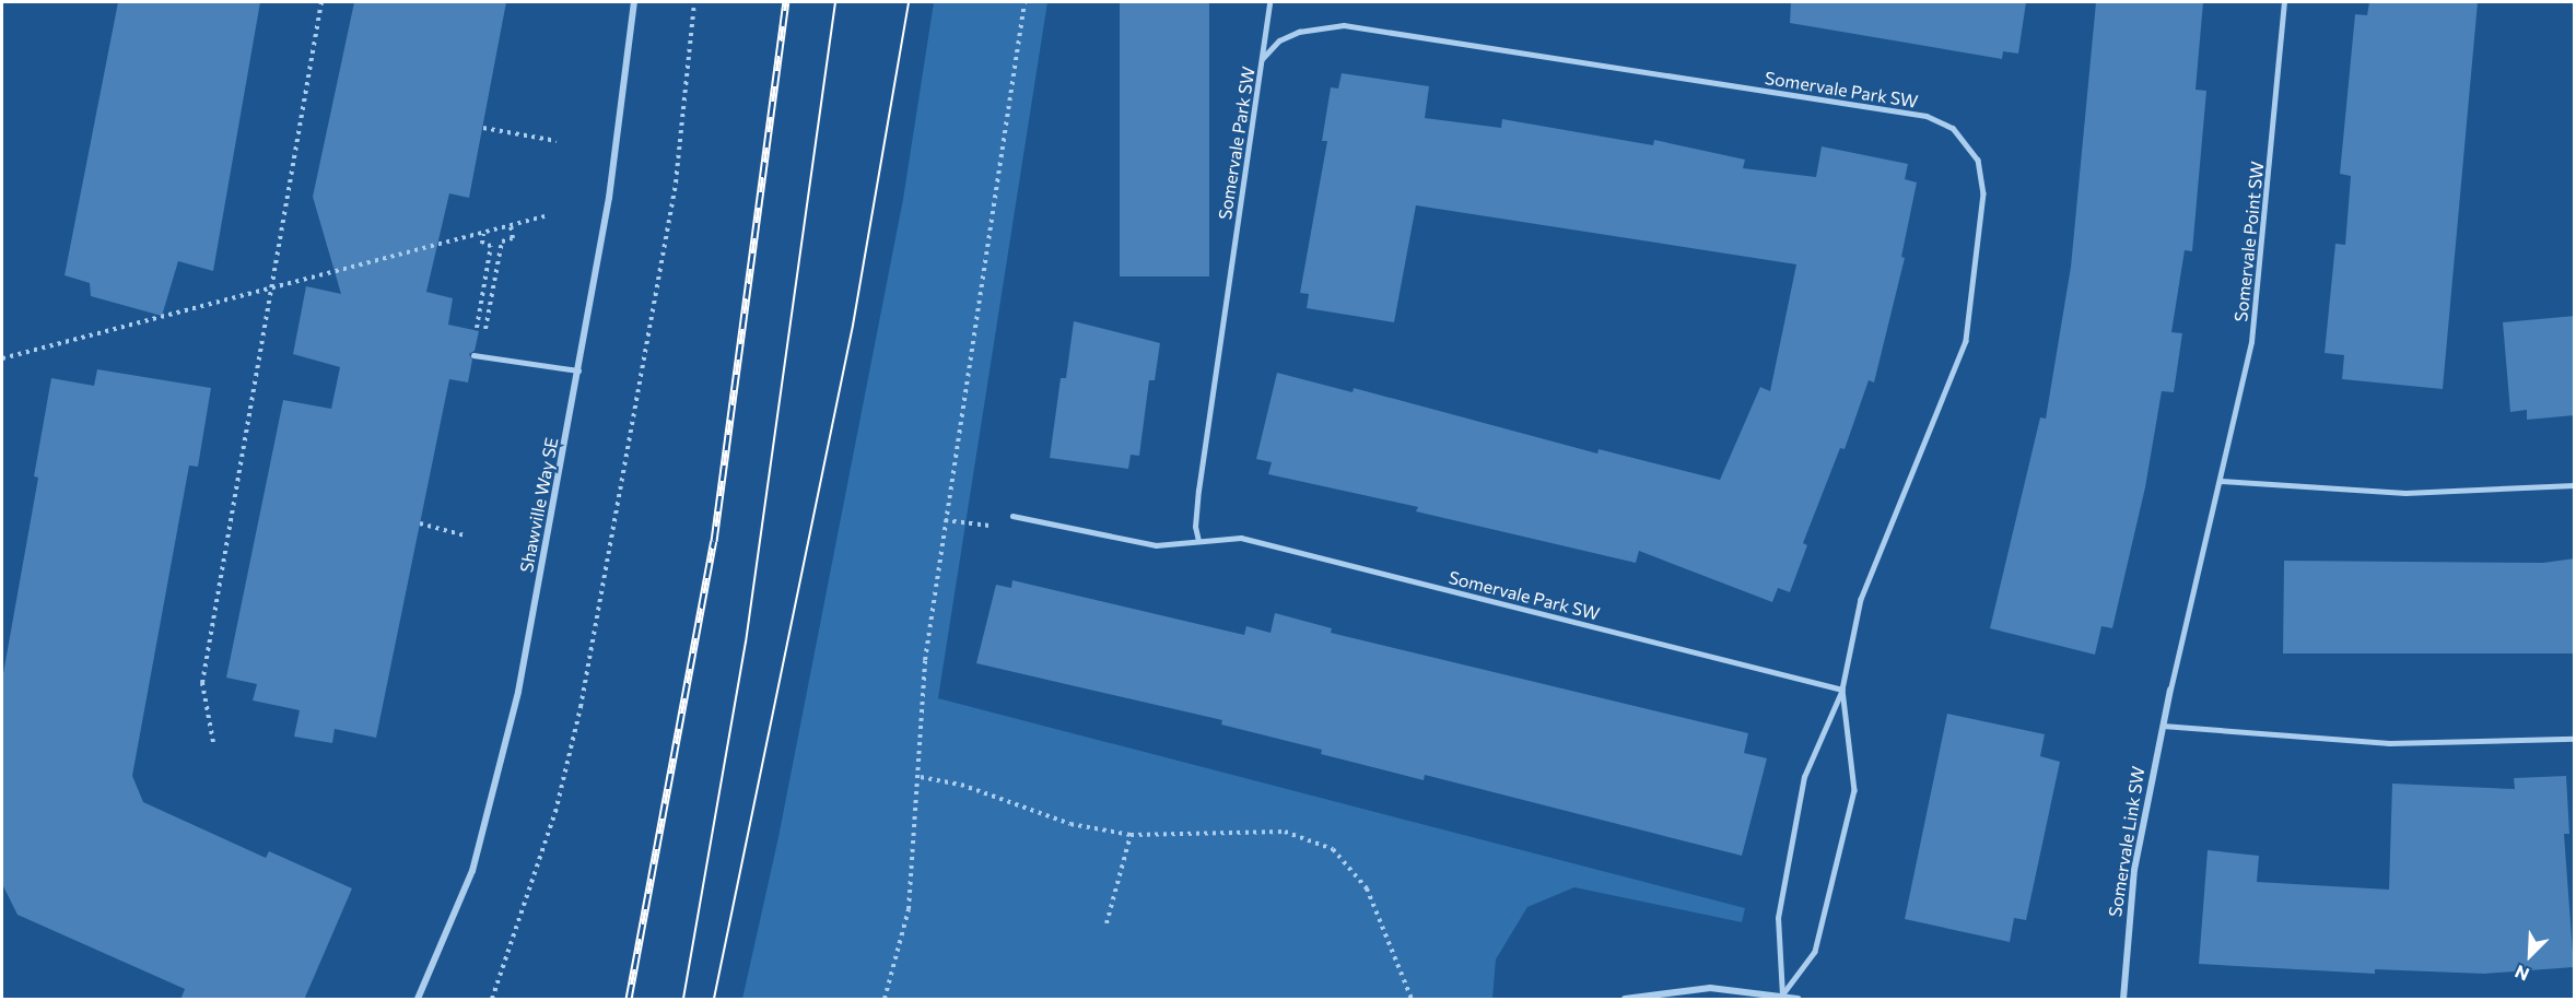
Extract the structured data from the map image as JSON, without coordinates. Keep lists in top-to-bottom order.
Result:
{
  "streets": {
    "street": ["Shawville Way SE", "Somervale Link SW"],
    "lane": ["Somervale Park SW", "Somervale Point SW"]
  },
  "crossings": [
    ["Somervale Point SW", "Somervale Link SW"]
  ],
  "north": "bottom left"
}
